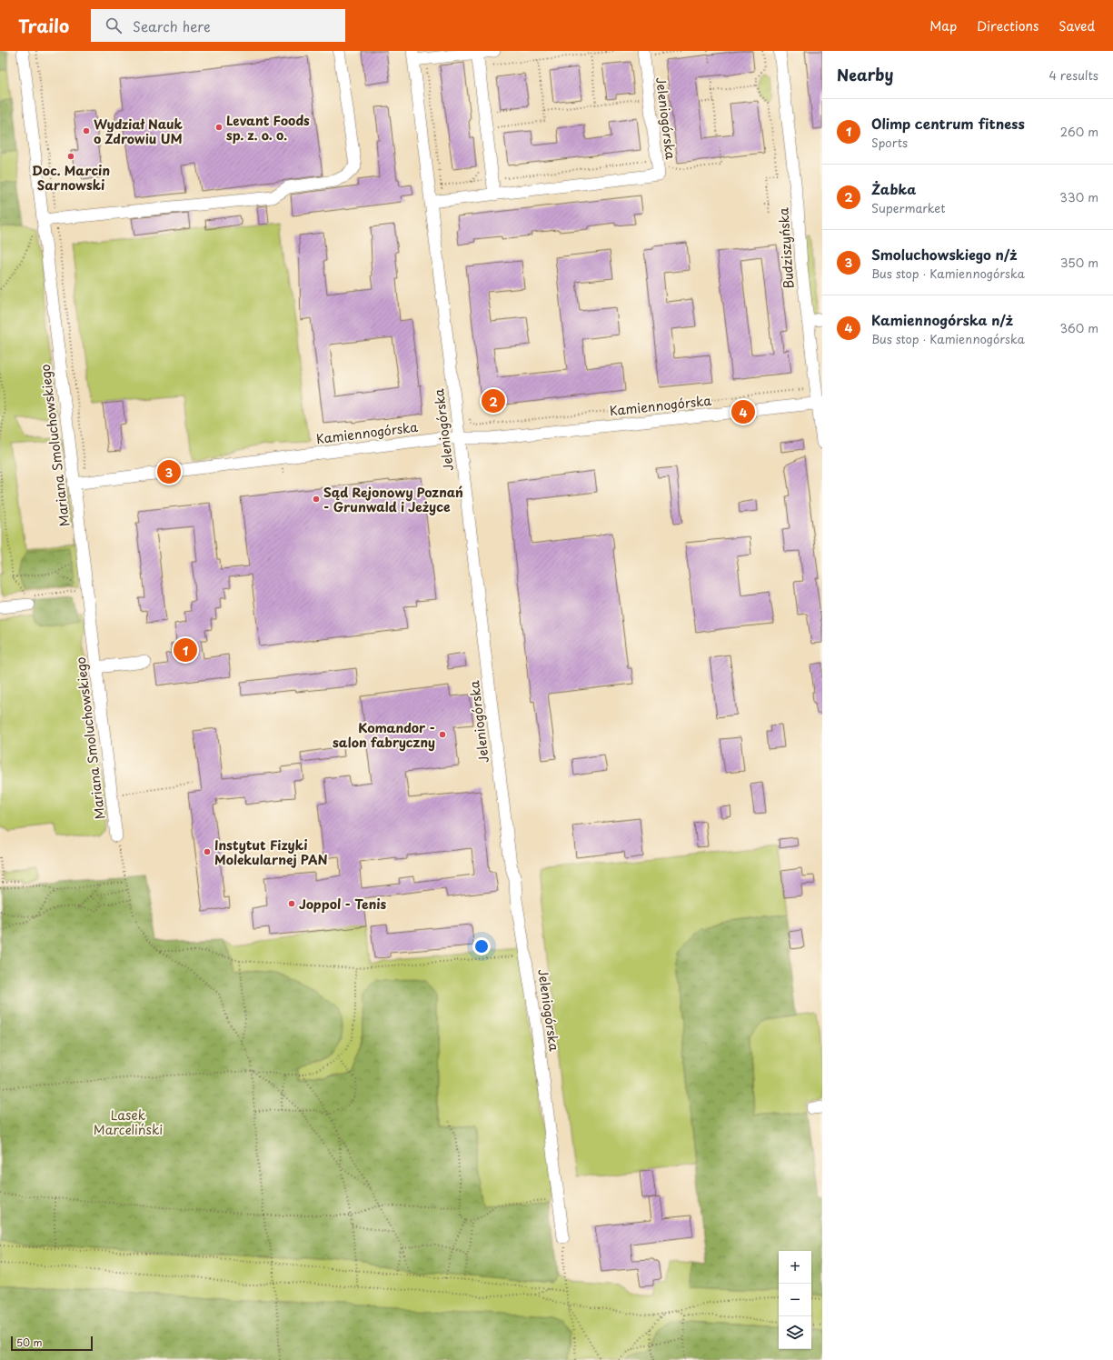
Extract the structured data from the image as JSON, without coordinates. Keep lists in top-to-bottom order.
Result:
{
  "streets": {
    "street": [
      "Jeleniogórska",
      "Budziszyńska",
      "Kamiennogórska",
      "Mariana Smoluchowskiego"
    ]
  },
  "crossings": [
    ["Jeleniogórska", "Kamiennogórska"],
    ["Budziszyńska", "Kamiennogórska"],
    ["Kamiennogórska", "Mariana Smoluchowskiego"]
  ],
  "parks": ["Lasek Marceliński"],
  "places": [
    "Levant Foods sp. z. o. o.",
    "Wydział Nauk o Zdrowiu UM",
    "Doc. Marcin Sarnowski",
    "Sąd Rejonowy Poznań - Grunwald i Jeżyce",
    "Komandor - salon fabryczny",
    "Instytut Fizyki Molekularnej PAN",
    "Joppol - Tenis"
  ],
  "scale_bar": "50 m",
  "page": {
    "header": "Trailo",
    "search": "Search here",
    "nav": ["Map", "Directions", "Saved"],
    "heading": ["Nearby", "4 results"],
    "list": [
      {
        "mark": "1",
        "name": "Olimp centrum fitness",
        "note": "Sports",
        "value": "260 m"
      },
      {
        "mark": "2",
        "name": "Żabka",
        "note": "Supermarket",
        "value": "330 m"
      },
      {
        "mark": "3",
        "name": "Smoluchowskiego n/ż",
        "note": "Bus stop · Kamiennogórska",
        "value": "350 m"
      },
      {
        "mark": "4",
        "name": "Kamiennogórska n/ż",
        "note": "Bus stop · Kamiennogórska",
        "value": "360 m"
      }
    ],
    "pins": [
      "2",
      "4",
      "3",
      "1"
    ],
    "map_buttons": ["+", "−"],
    "scale": "50 m"
  }
}
